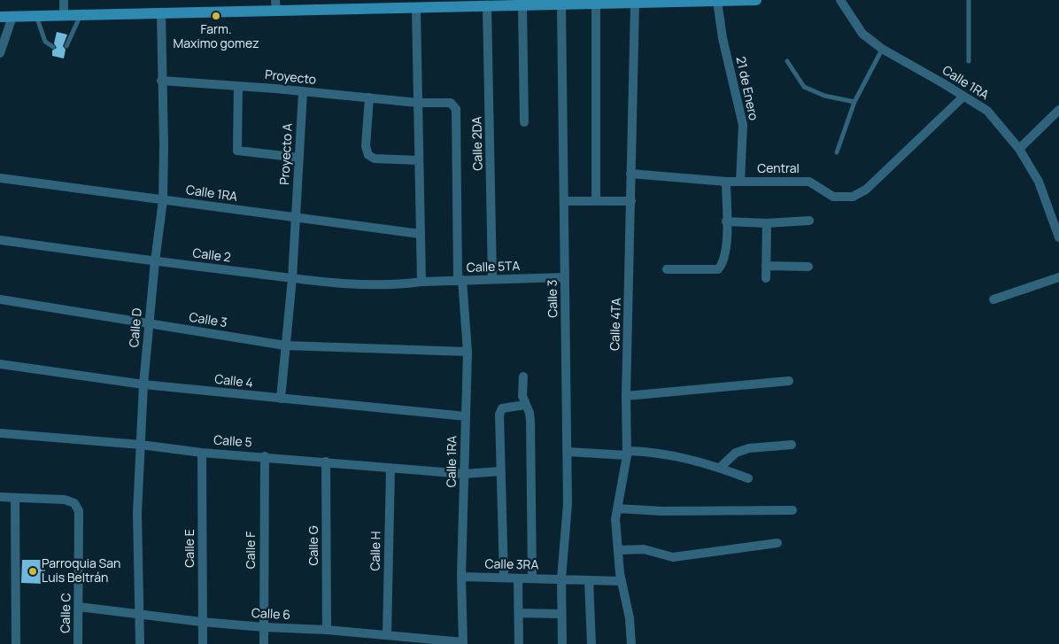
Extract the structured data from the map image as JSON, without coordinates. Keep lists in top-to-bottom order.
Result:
{
  "streets": {
    "street": [
      "Proyecto",
      "Calle 1RA",
      "21 de Enero",
      "Calle 2DA",
      "Proyecto A",
      "Central",
      "Calle 2",
      "Calle 5TA",
      "Calle 3",
      "Calle 4TA",
      "Calle D",
      "Calle 4",
      "Calle 5",
      "Calle G",
      "Calle E",
      "Calle F",
      "Calle H",
      "Calle 3RA",
      "Calle C",
      "Calle 6"
    ]
  },
  "crossings": [
    ["Proyecto", "Calle 1RA"],
    ["Proyecto", "Proyecto A"],
    ["Proyecto", "Calle 5TA"],
    ["Proyecto", "Calle D"],
    ["Calle 1RA", "Proyecto A"],
    ["Calle 1RA", "Central"],
    ["Calle 1RA", "Calle 5TA"],
    ["Calle 1RA", "Calle 3"],
    ["Calle 1RA", "Calle D"],
    ["Calle 1RA", "Calle 4"],
    ["Calle 1RA", "Calle 5"],
    ["Calle 1RA", "Calle 3RA"],
    ["Calle 1RA", "Calle 6"],
    ["21 de Enero", "Central"],
    ["Calle 2DA", "Calle 5TA"],
    ["Proyecto A", "Calle 2"],
    ["Proyecto A", "Calle 3"],
    ["Proyecto A", "Calle 4"],
    ["Central", "Calle 4TA"],
    ["Calle 2", "Calle 5TA"],
    ["Calle 2", "Calle D"],
    ["Calle 5TA", "Calle 3"],
    ["Calle 3", "Calle D"],
    ["Calle 3", "Calle 3RA"],
    ["Calle 4TA", "Calle 3RA"],
    ["Calle D", "Calle 4"],
    ["Calle D", "Calle 5"],
    ["Calle D", "Calle 6"],
    ["Calle 5", "Calle G"],
    ["Calle 5", "Calle E"],
    ["Calle 5", "Calle F"],
    ["Calle 5", "Calle H"],
    ["Calle G", "Calle 6"],
    ["Calle E", "Calle 6"],
    ["Calle F", "Calle 6"],
    ["Calle H", "Calle 6"],
    ["Calle C", "Calle 6"]
  ],
  "places": ["Farm. Maximo gomez", "Parroquia San Luis Beltrán"]
}
